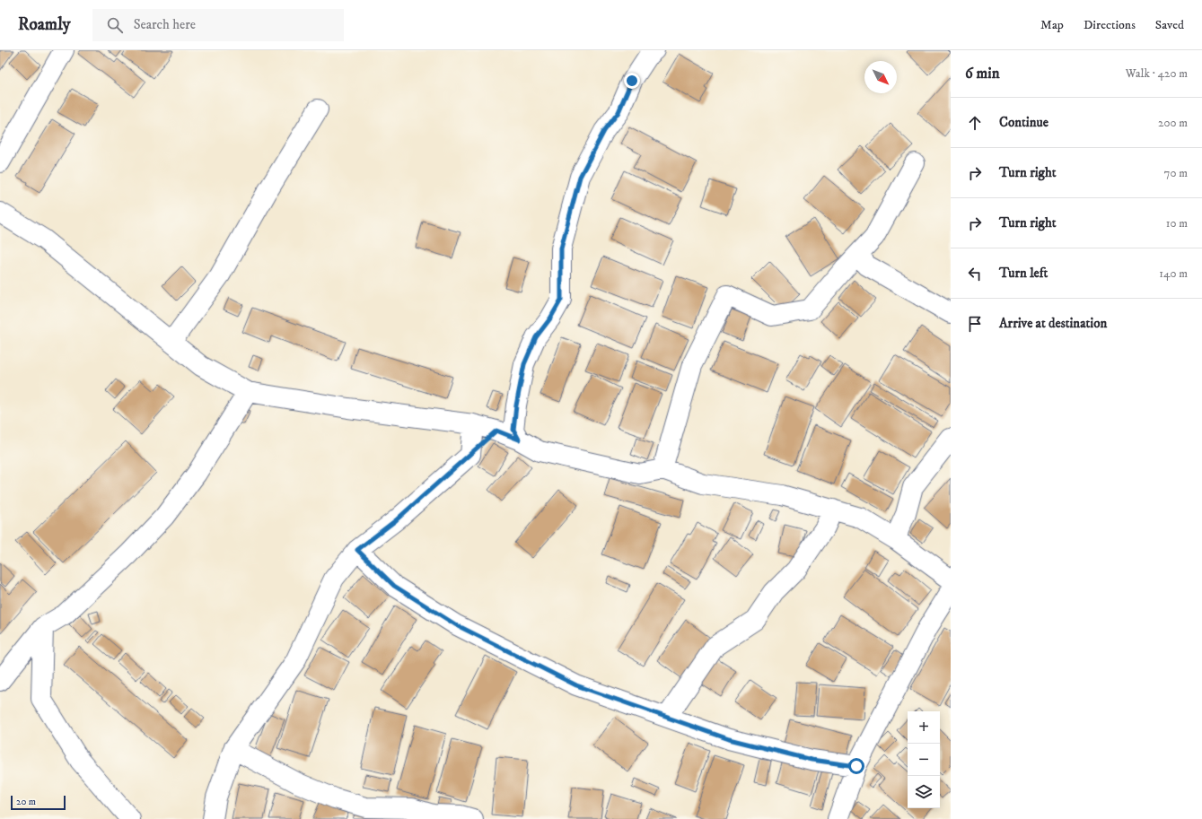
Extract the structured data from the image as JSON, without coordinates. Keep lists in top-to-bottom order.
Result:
{
  "scale_bar": "20 m",
  "north": "bottom right",
  "page": {
    "header": "Roamly",
    "search": "Search here",
    "nav": ["Map", "Directions", "Saved"],
    "heading": ["6 min", "Walk · 420 m"],
    "list": [
      ["Continue", "200 m"],
      ["Turn right", "70 m"],
      ["Turn right", "10 m"],
      ["Turn left", "140 m"],
      "Arrive at destination"
    ],
    "map_buttons": ["+", "−"],
    "scale": "20 m"
  }
}
